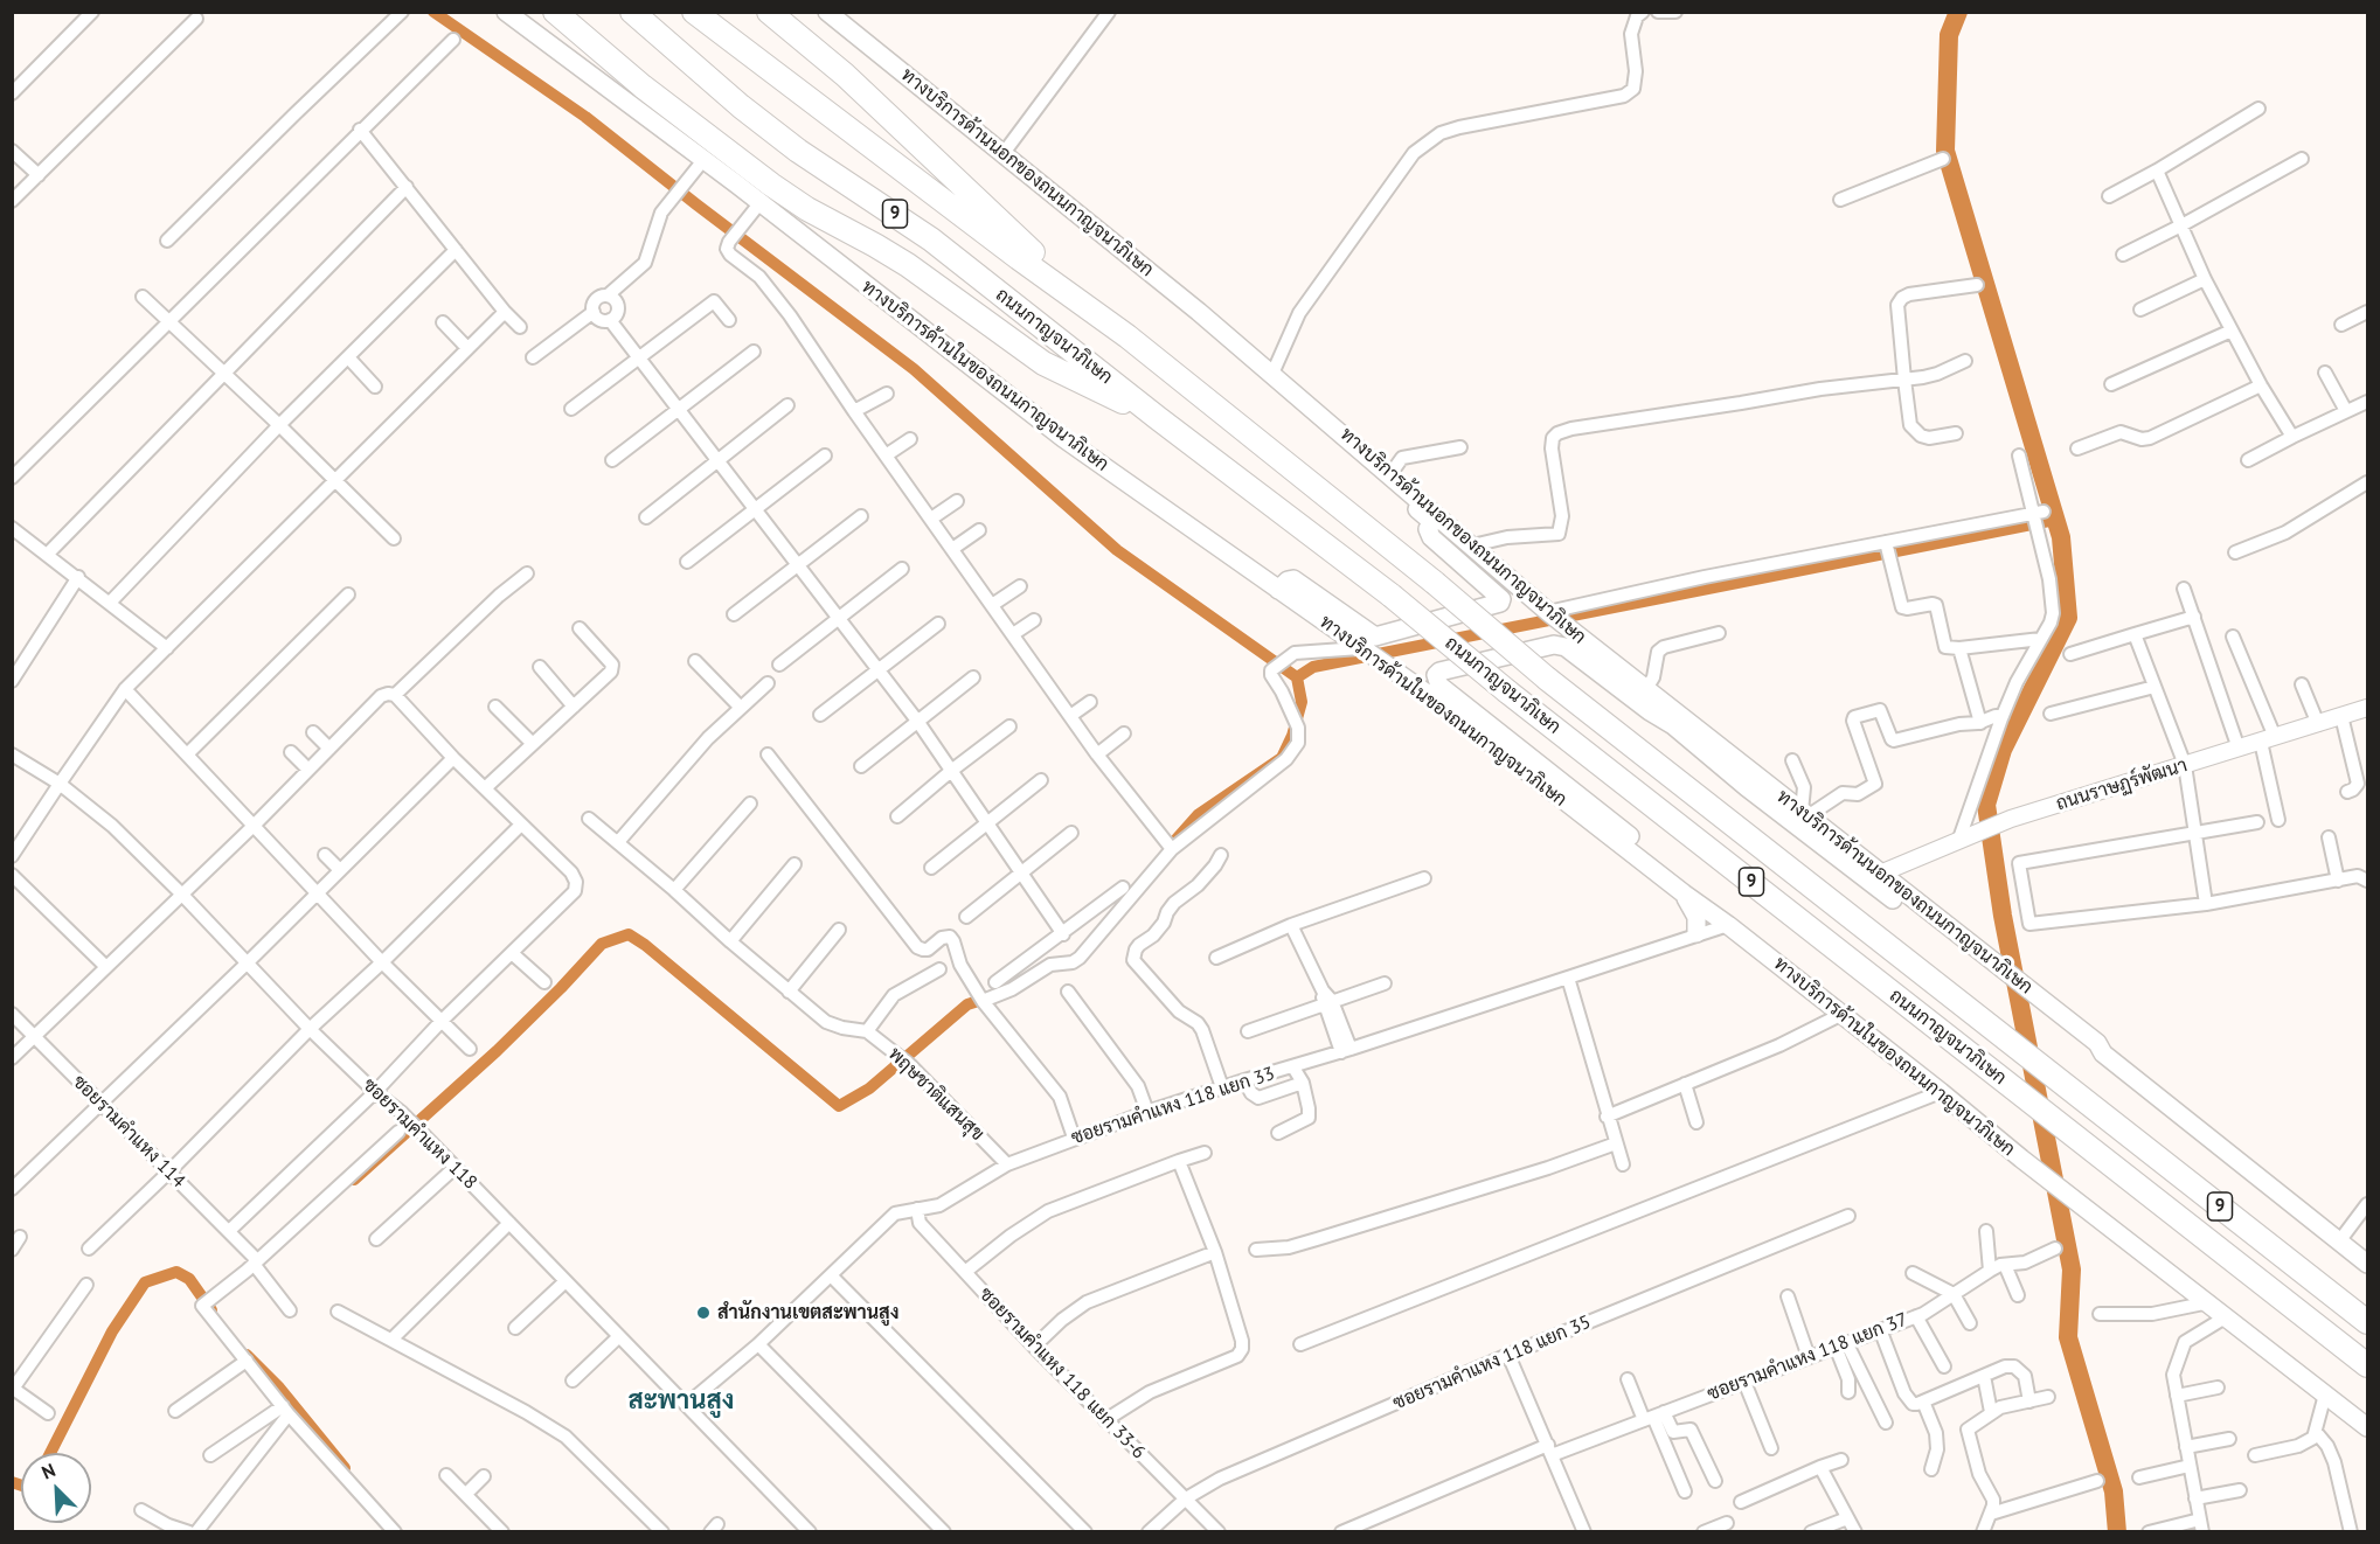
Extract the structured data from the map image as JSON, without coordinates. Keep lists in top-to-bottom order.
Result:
{
  "streets": {
    "highway": ["9", "ถนนกาญจนาภิเษก"],
    "main road": ["ทางบริการด้านนอกของถนนกาญจนาภิเษก", "ทางบริการด้านในของถนนกาญจนาภิเษก"],
    "street": [
      "ถนนราษฏร์พัฒนา",
      "พฤษชาติแสนสุข",
      "ซอยรามคำแหง 118 แยก 33",
      "ซอยรามคำแหง 114",
      "ซอยรามคำแหง 118",
      "ซอยรามคำแหง 118 แยก 37",
      "ซอยรามคำแหง 118 แยก 35",
      "ซอยรามคำแหง 118 แยก 33-6"
    ]
  },
  "crossings": [
    ["ทางบริการด้านนอกของถนนกาญจนาภิเษก", "ถนนราษฏร์พัฒนา"],
    ["ทางบริการด้านในของถนนกาญจนาภิเษก", "ซอยรามคำแหง 118 แยก 33"],
    ["พฤษชาติแสนสุข", "ซอยรามคำแหง 118 แยก 33"],
    ["ซอยรามคำแหง 118 แยก 33", "ซอยรามคำแหง 118"],
    ["ซอยรามคำแหง 118 แยก 33", "ซอยรามคำแหง 118 แยก 33-6"],
    ["ซอยรามคำแหง 118 แยก 35", "ซอยรามคำแหง 118 แยก 33-6"]
  ],
  "districts": ["สะพานสูง"],
  "places": ["สำนักงานเขตสะพานสูง"],
  "north": "top left"
}
